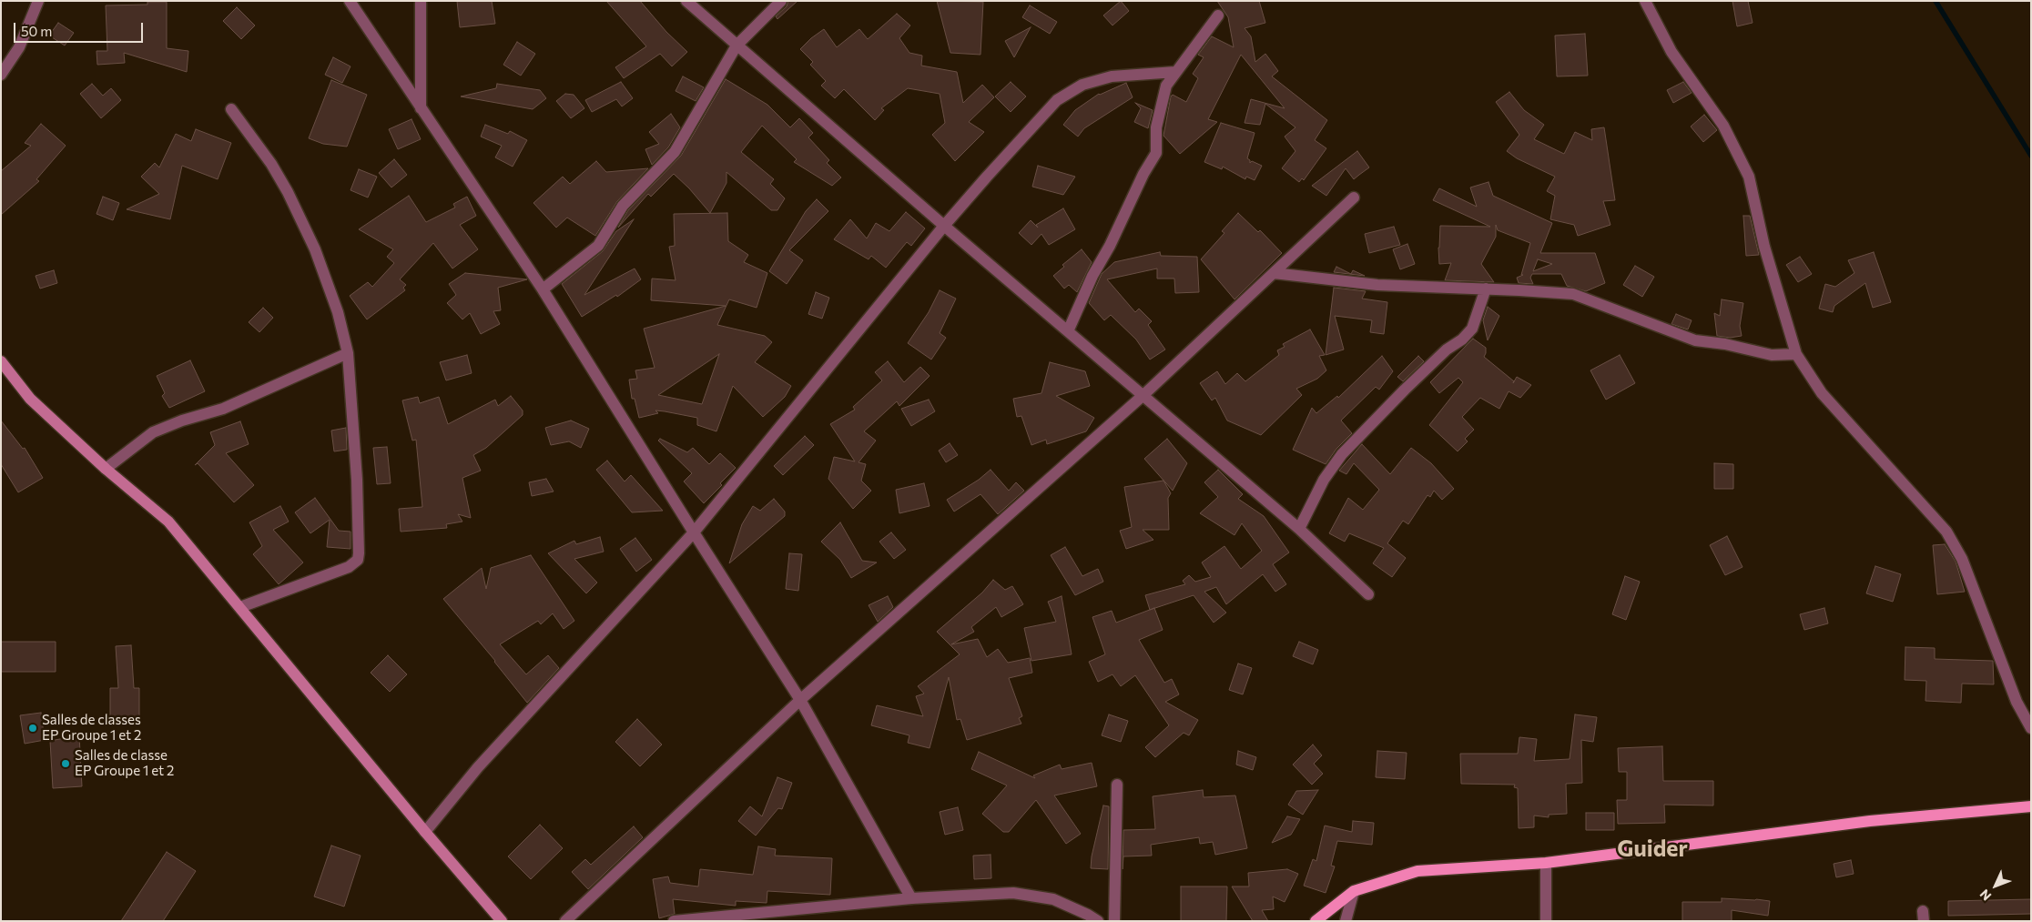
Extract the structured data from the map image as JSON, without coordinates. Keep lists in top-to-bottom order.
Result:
{
  "districts": ["Guider"],
  "places": ["Salles de classes EP Groupe 1 et 2", "Salles de classe EP Groupe 1 et 2"],
  "scale_bar": "50 m",
  "north": "bottom left"
}
